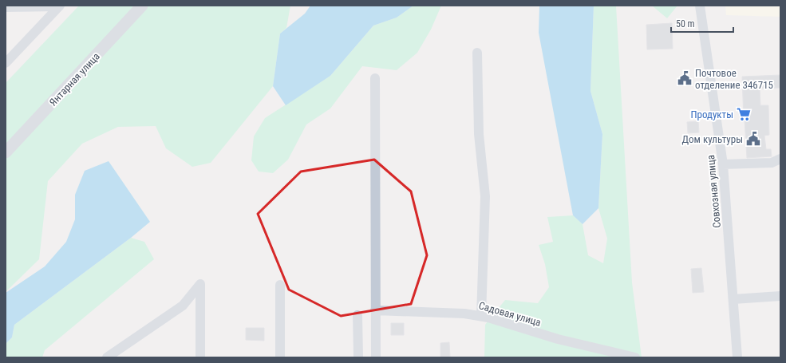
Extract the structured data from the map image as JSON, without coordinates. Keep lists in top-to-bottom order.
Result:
{
  "streets": {
    "street": ["Янтарная улица", "Совхозная улица", "Садовая улица"]
  },
  "places": {
    "public building": ["Почтовое отделение 346715", "Дом культуры"],
    "supermarket": ["Продукты"]
  },
  "scale_bar": "50 m"
}
